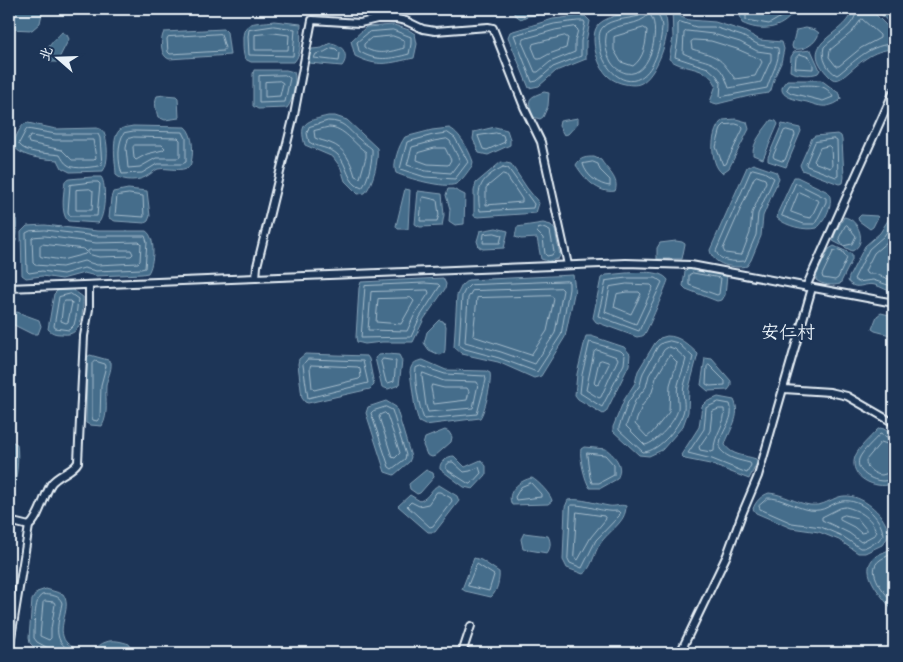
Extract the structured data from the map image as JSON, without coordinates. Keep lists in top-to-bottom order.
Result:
{
  "districts": ["安仁村"],
  "north": "left"
}
